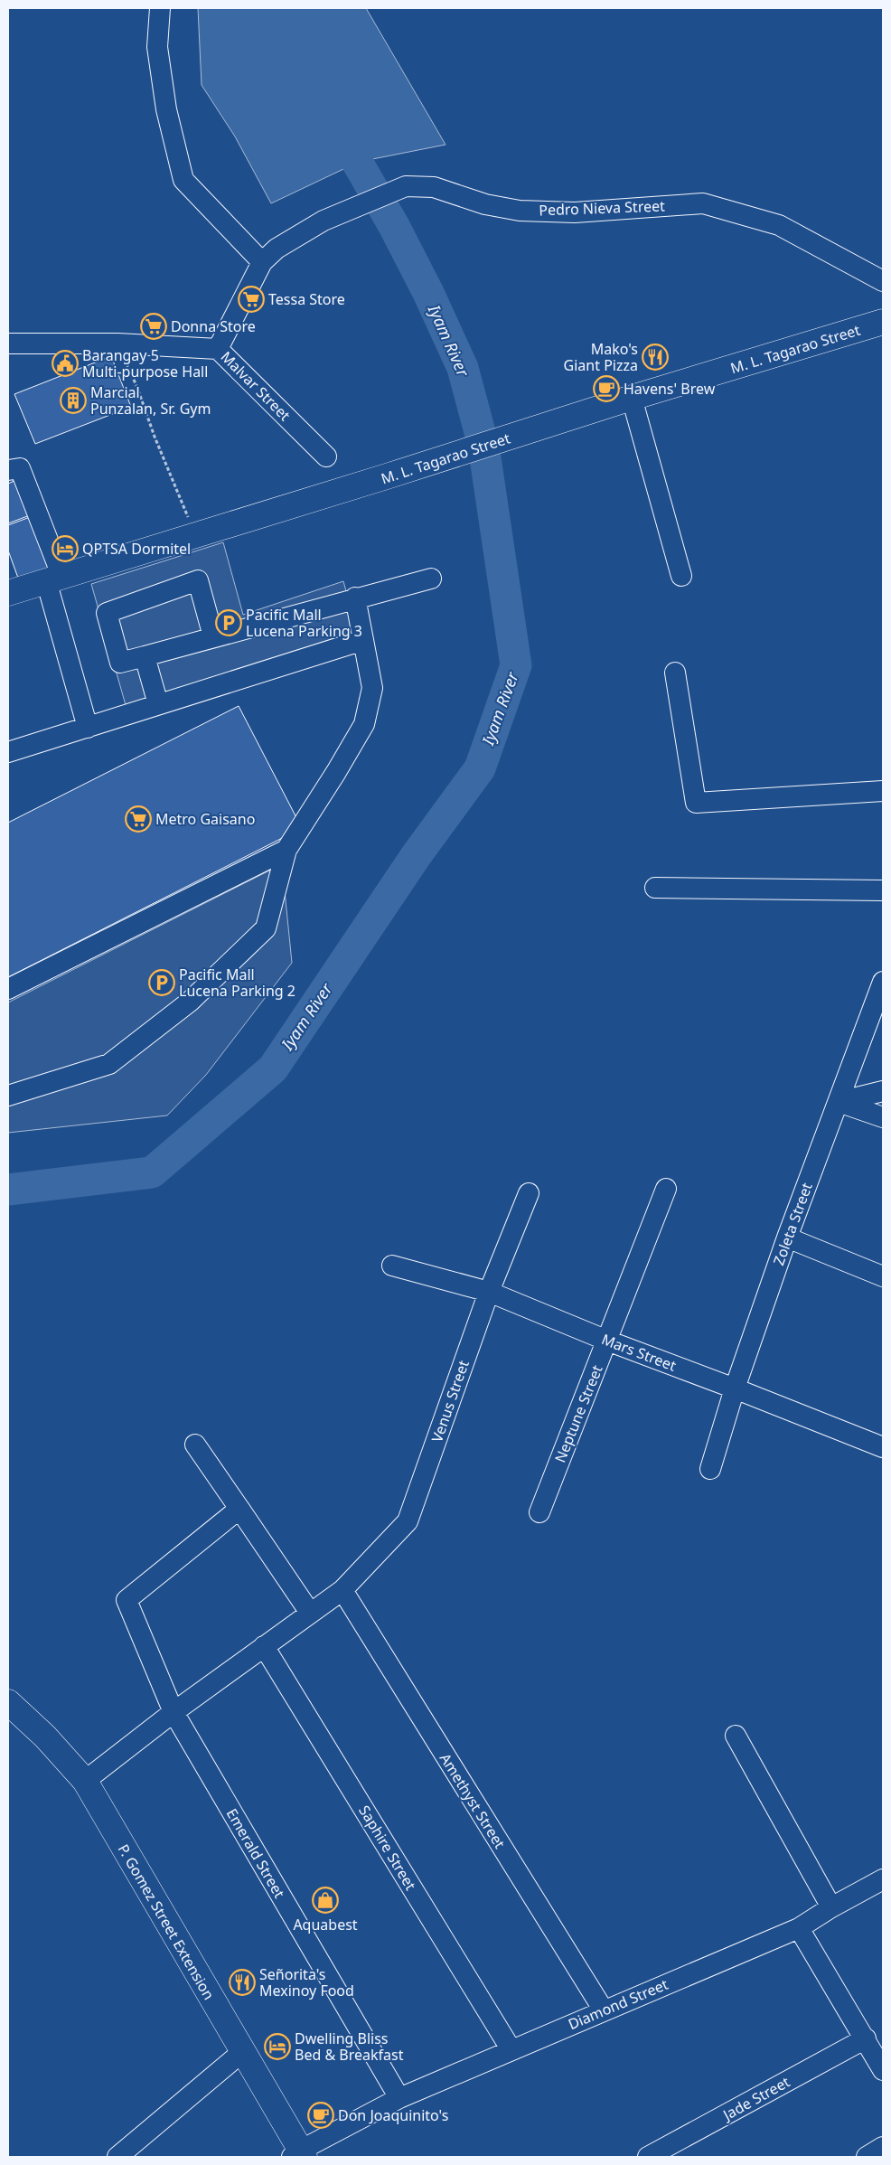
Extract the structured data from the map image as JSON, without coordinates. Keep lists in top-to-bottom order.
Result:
{
  "streets": {
    "main road": ["M. L. Tagarao Street", "P. Gomez Street Extension"],
    "street": [
      "Pedro Nieva Street",
      "Malvar Street",
      "Zoleta Street",
      "Mars Street",
      "Venus Street",
      "Neptune Street",
      "Amethyst Street",
      "Saphire Street",
      "Emerald Street",
      "Diamond Street",
      "Jade Street"
    ]
  },
  "crossings": [
    ["Pedro Nieva Street", "Malvar Street"],
    ["Zoleta Street", "Mars Street"],
    ["Mars Street", "Venus Street"],
    ["Mars Street", "Neptune Street"],
    ["Venus Street", "Amethyst Street"],
    ["Venus Street", "Saphire Street"],
    ["Venus Street", "Emerald Street"],
    ["Venus Street", "P. Gomez Street Extension"],
    ["Amethyst Street", "Diamond Street"],
    ["Saphire Street", "Diamond Street"],
    ["Emerald Street", "Diamond Street"],
    ["P. Gomez Street Extension", "Diamond Street"]
  ],
  "water": ["Iyam River"],
  "places": {
    "supermarket": ["Tessa Store", "Donna Store", "Metro Gaisano"],
    "restaurant": ["Mako's Giant Pizza", "Señorita's Mexinoy Food"],
    "public building": ["Barangay 5 Multi-purpose Hall"],
    "cafe": ["Havens' Brew", "Don Joaquinito's"],
    "building": ["Marcial Punzalan, Sr. Gym"],
    "hotel": ["QPTSA Dormitel", "Dwelling Bliss Bed & Breakfast"],
    "parking": ["Pacific Mall Lucena Parking 3", "Pacific Mall Lucena Parking 2"],
    "shop": ["Aquabest"]
  }
}
